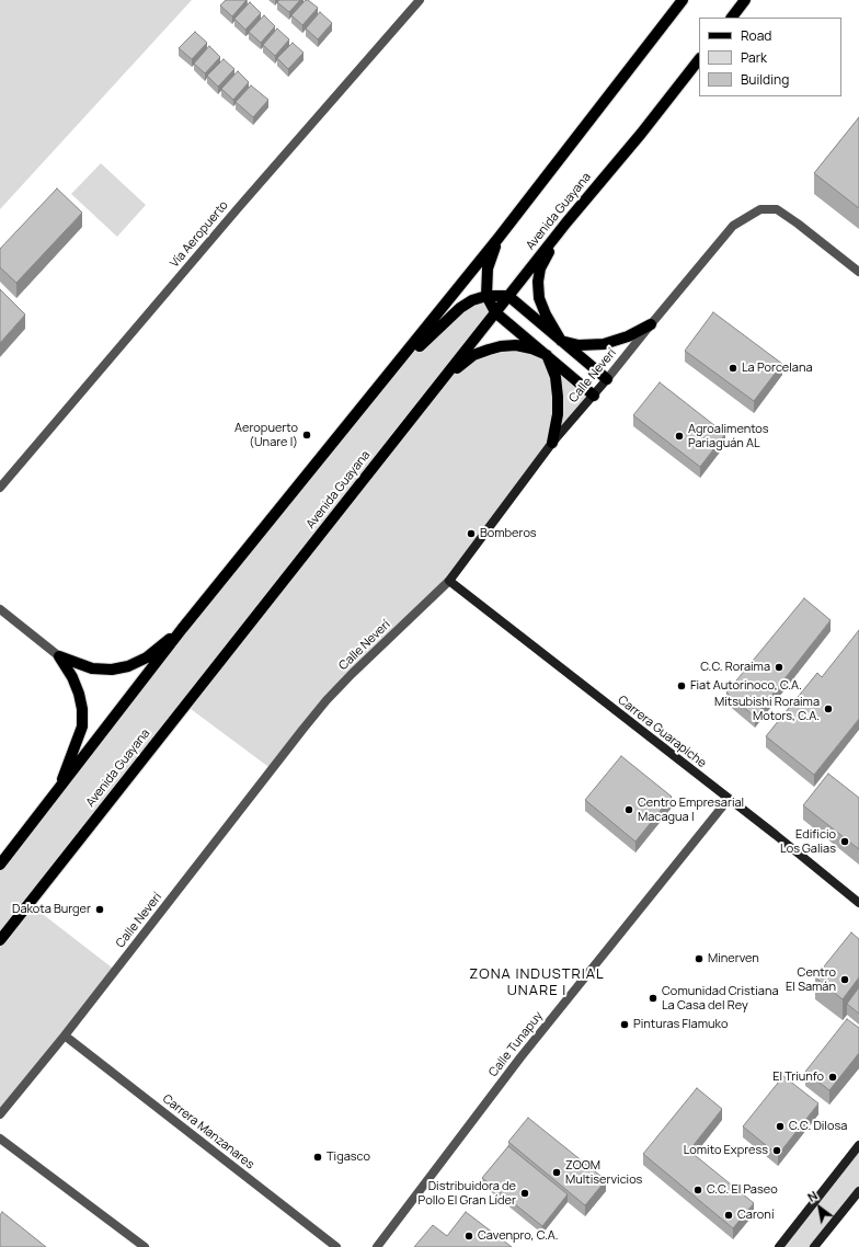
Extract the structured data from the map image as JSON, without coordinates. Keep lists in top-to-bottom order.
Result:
{
  "streets": {
    "main road": ["Avenida Guayana"],
    "street": [
      "Vía Aeropuerto",
      "Calle Neverí",
      "Carrera Guarapiche",
      "Calle Tunapuy",
      "Carrera Manzanares"
    ]
  },
  "crossings": [
    ["Calle Neverí", "Carrera Guarapiche"],
    ["Calle Neverí", "Carrera Manzanares"],
    ["Carrera Guarapiche", "Calle Tunapuy"]
  ],
  "districts": ["ZONA INDUSTRIAL UNARE I"],
  "places": [
    "La Porcelana",
    "Aeropuerto (Unare I)",
    "Agroalimentos Pariaguán AL",
    "Bomberos",
    "C.C. Roraima",
    "Fiat Autorinoco, C.A.",
    "Mitsubishi Roraima Motors, C.A.",
    "Centro Empresarial Macagua I",
    "Edificio Los Galias",
    "Dakota Burger",
    "Minerven",
    "Centro El Samán",
    "Comunidad Cristiana La Casa del Rey",
    "Pinturas Flamuko",
    "El Triunfo",
    "C.C. Dilosa",
    "Lomito Express",
    "Tigasco",
    "ZOOM Multiservicios",
    "C.C. El Paseo",
    "Distribuidora de Pollo El Gran Líder",
    "Caroní",
    "Cavenpro, C.A."
  ],
  "legend": ["Road", "Park", "Building"],
  "north": "top left"
}
